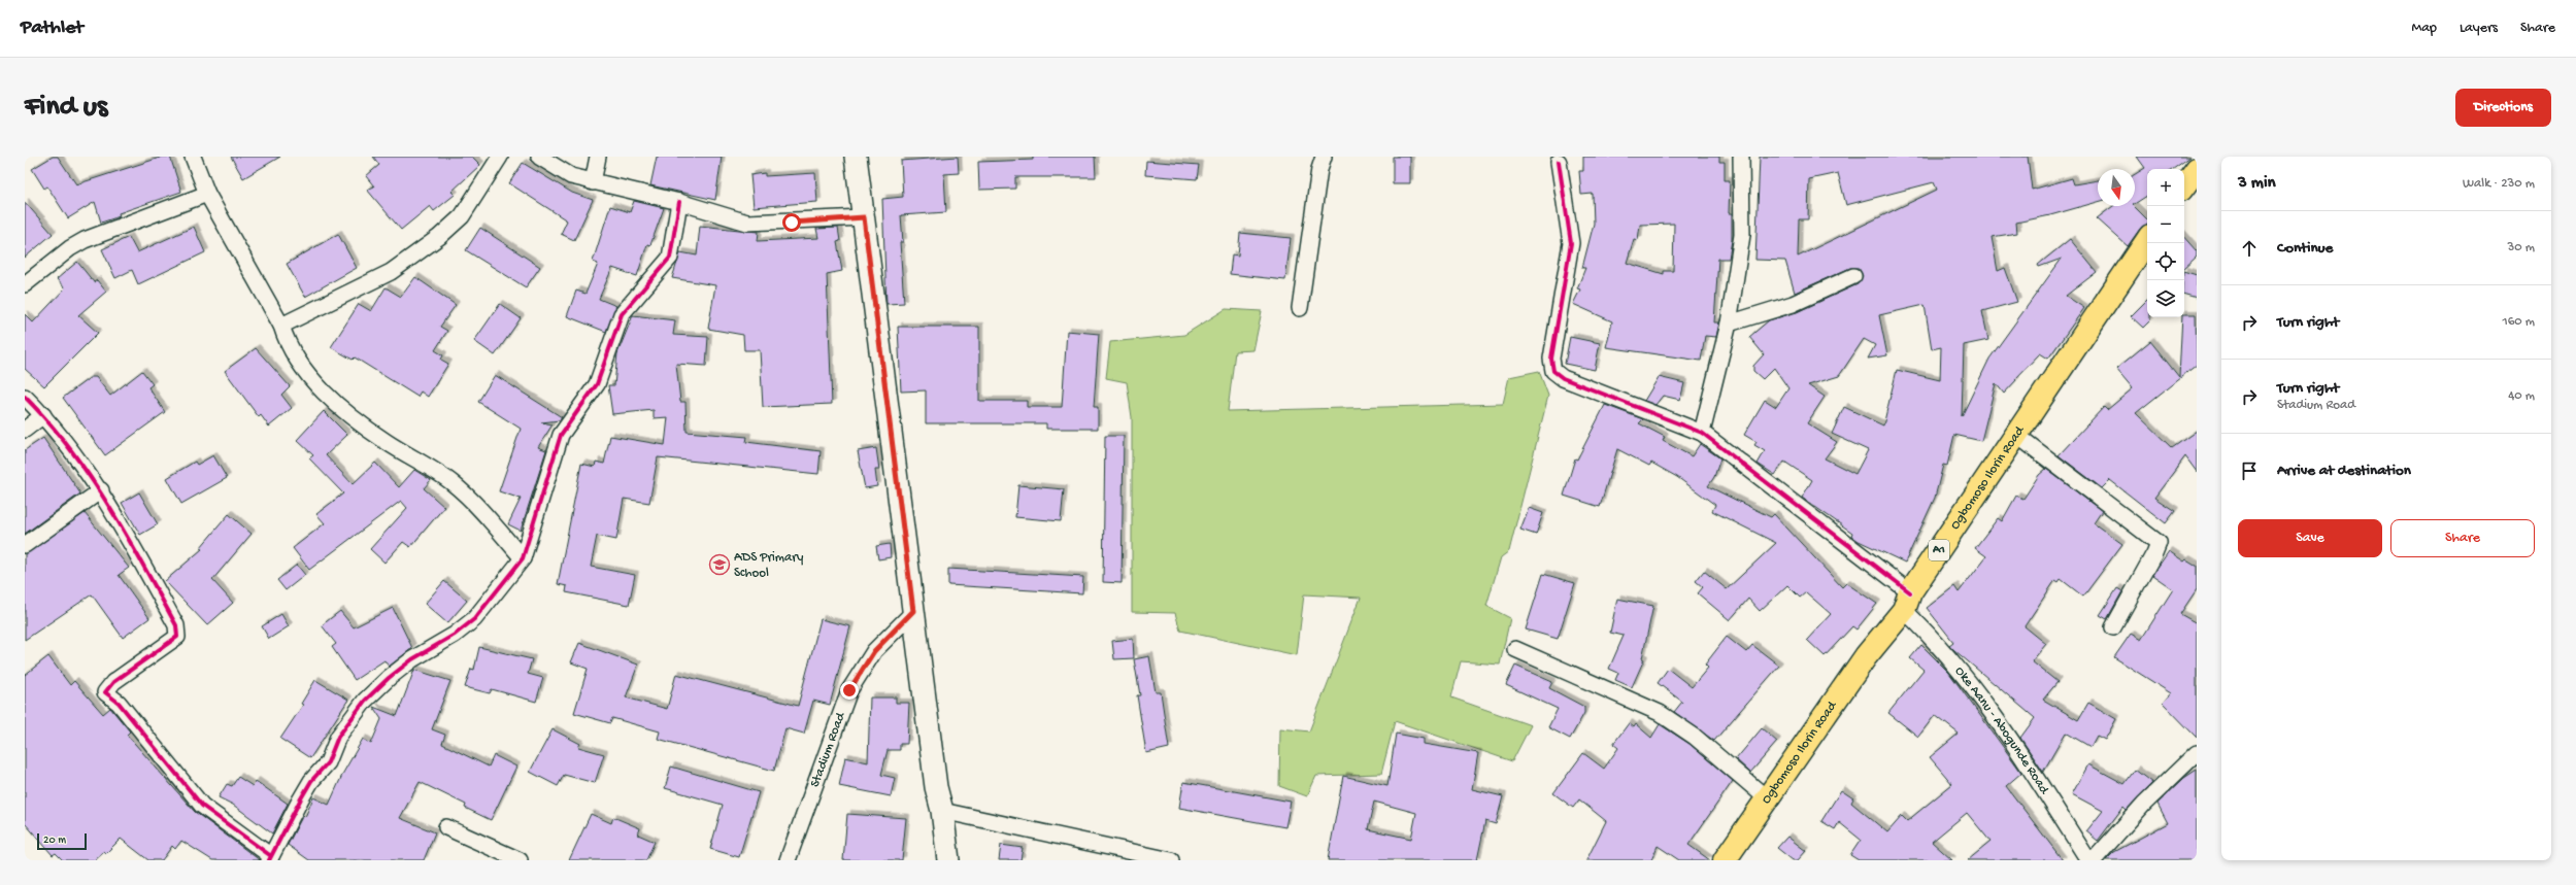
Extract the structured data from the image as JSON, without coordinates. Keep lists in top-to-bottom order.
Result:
{
  "streets": {
    "highway": ["Ogbomoso Ilorin Road", "A1"],
    "street": ["Oke Aanu - Abogunde Road", "Stadium Road"]
  },
  "crossings": [
    ["Ogbomoso Ilorin Road", "Oke Aanu - Abogunde Road"]
  ],
  "places": {
    "school or university": ["ADS Primary School"]
  },
  "scale_bar": "20 m",
  "north": "bottom",
  "page": {
    "header": "Pathlet",
    "nav": ["Map", "Layers", "Share"],
    "buttons": [
      "Directions",
      ["Save", "Share"]
    ],
    "title": "Find us",
    "heading": ["3 min", "Walk · 230 m"],
    "map_buttons": ["+", "−"],
    "list": [
      ["Continue", "30 m"],
      ["Turn right", "160 m"],
      ["Turn right", "Stadium Road", "40 m"],
      "Arrive at destination"
    ],
    "scale": "20 m"
  }
}
